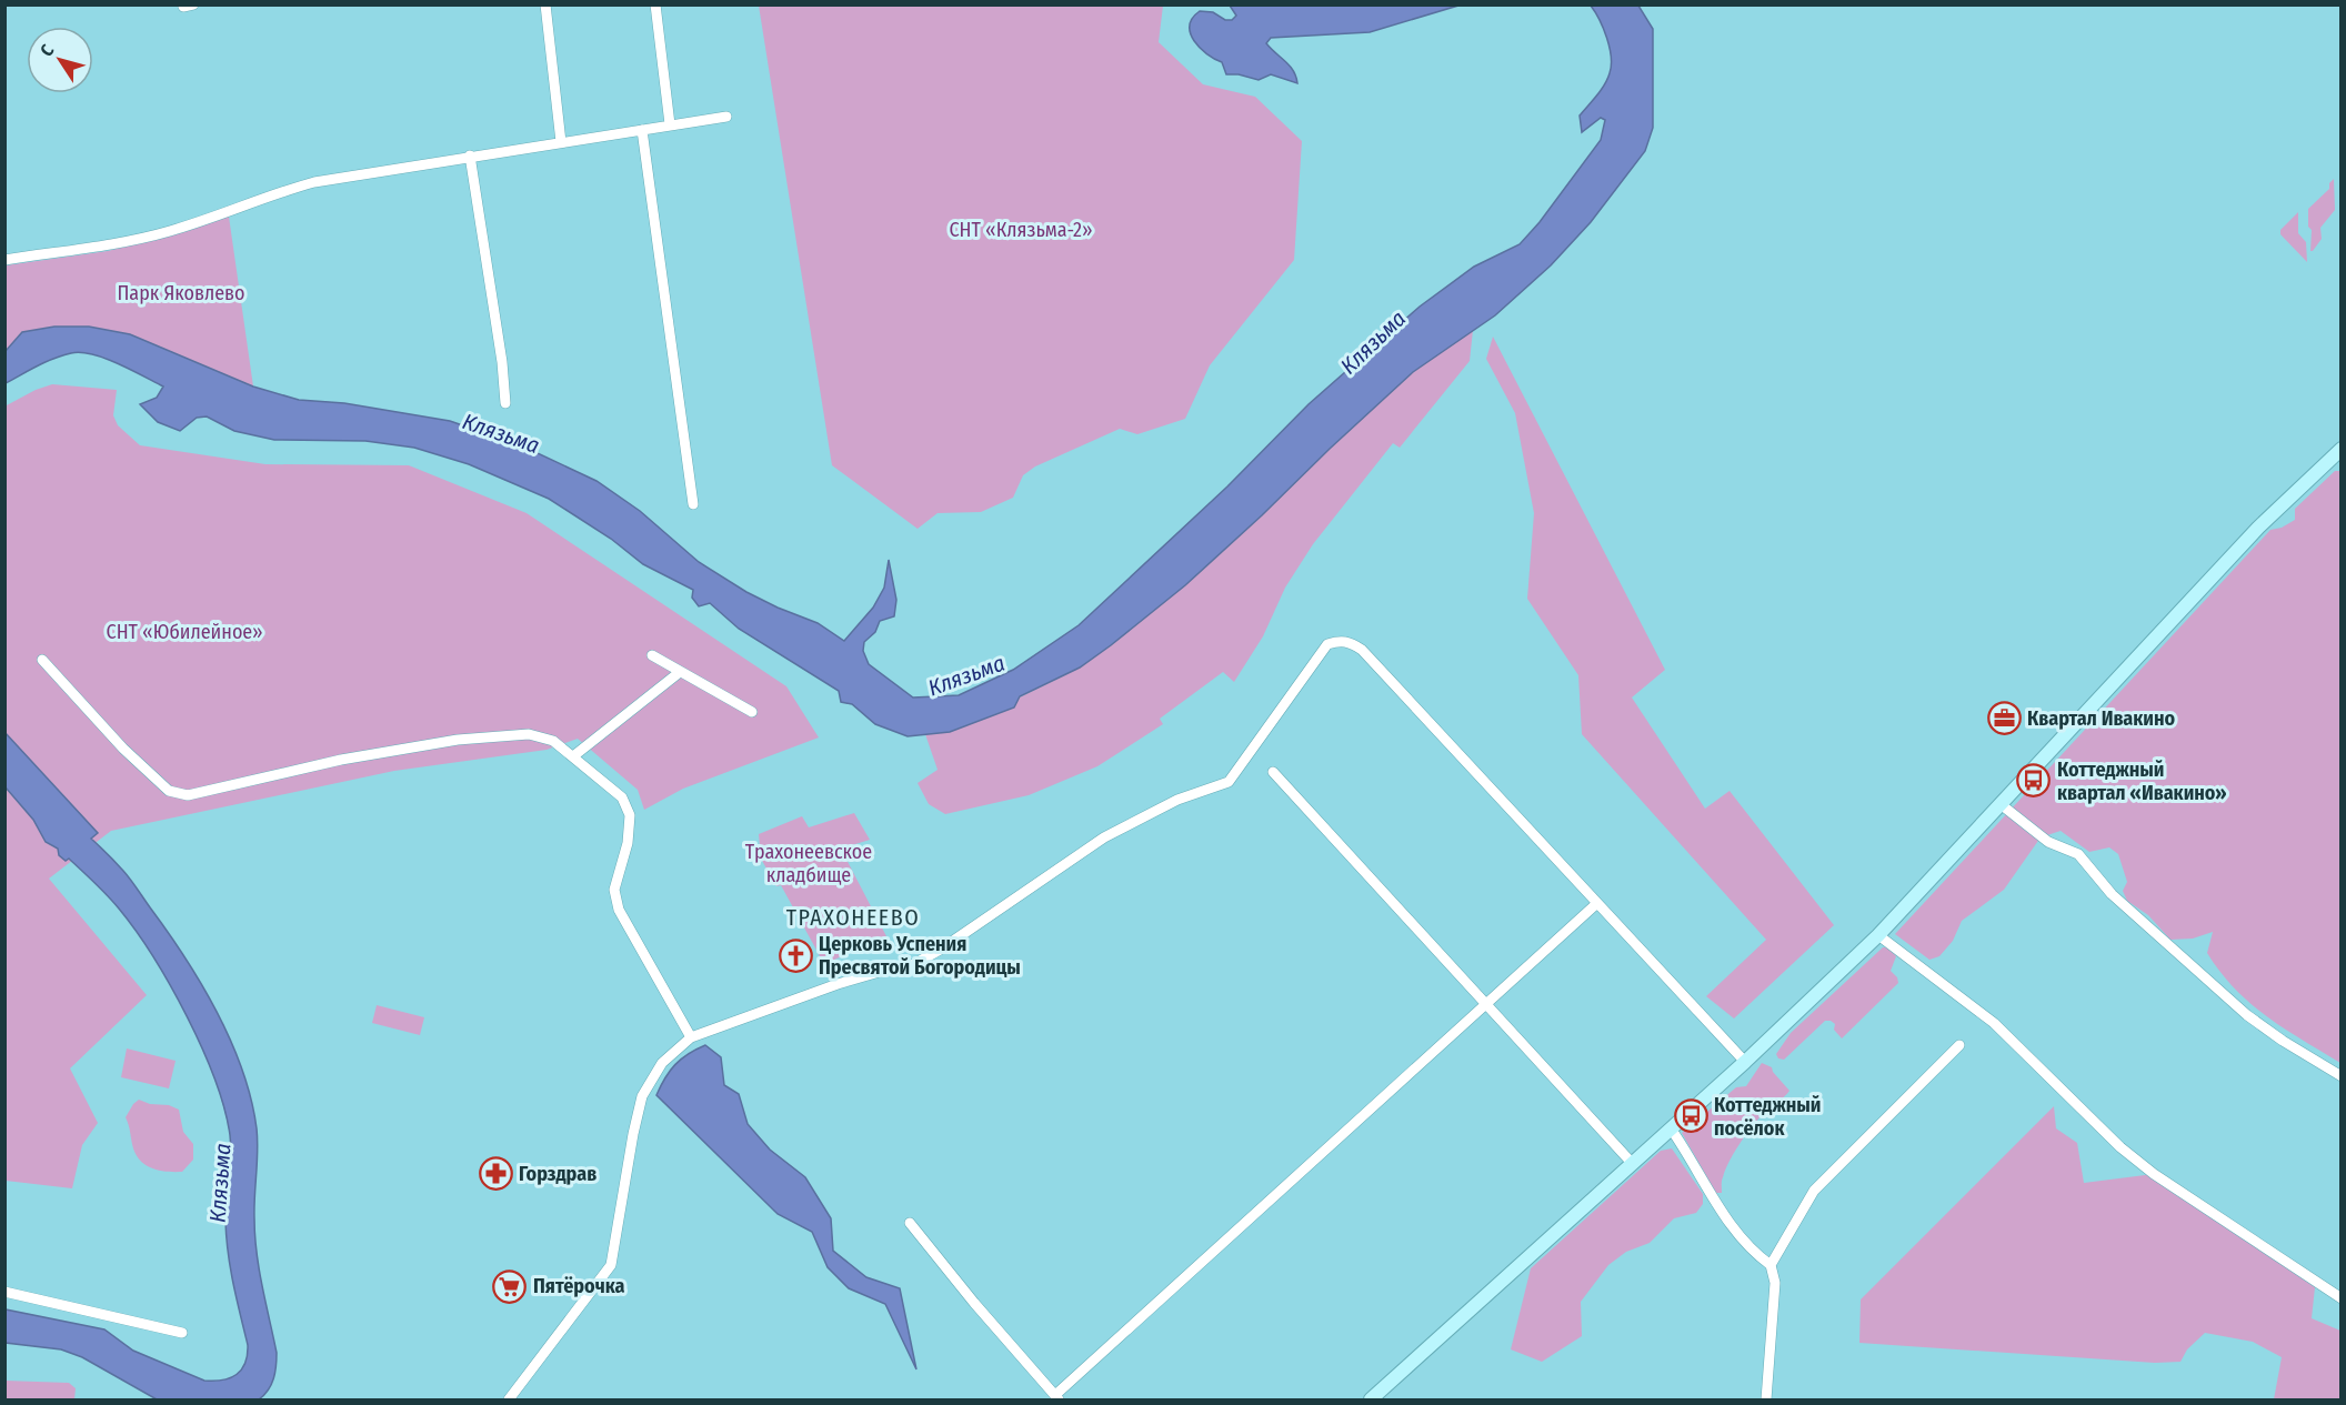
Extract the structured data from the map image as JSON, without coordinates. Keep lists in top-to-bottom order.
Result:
{
  "districts": ["ТРАХОНЕЕВО"],
  "water": ["Клязьма"],
  "parks": [
    "СНТ «Клязьма-2»",
    "Парк Яковлево",
    "СНТ «Юбилейное»",
    "Трахонеевское кладбище"
  ],
  "places": {
    "office": ["Квартал Ивакино"],
    "bus stop": ["Коттеджный квартал «Ивакино»", "Коттеджный посёлок"],
    "church": ["Церковь Успения Пресвятой Богородицы"],
    "pharmacy": ["Горздрав"],
    "supermarket": ["Пятёрочка"]
  },
  "north": "top left"
}
